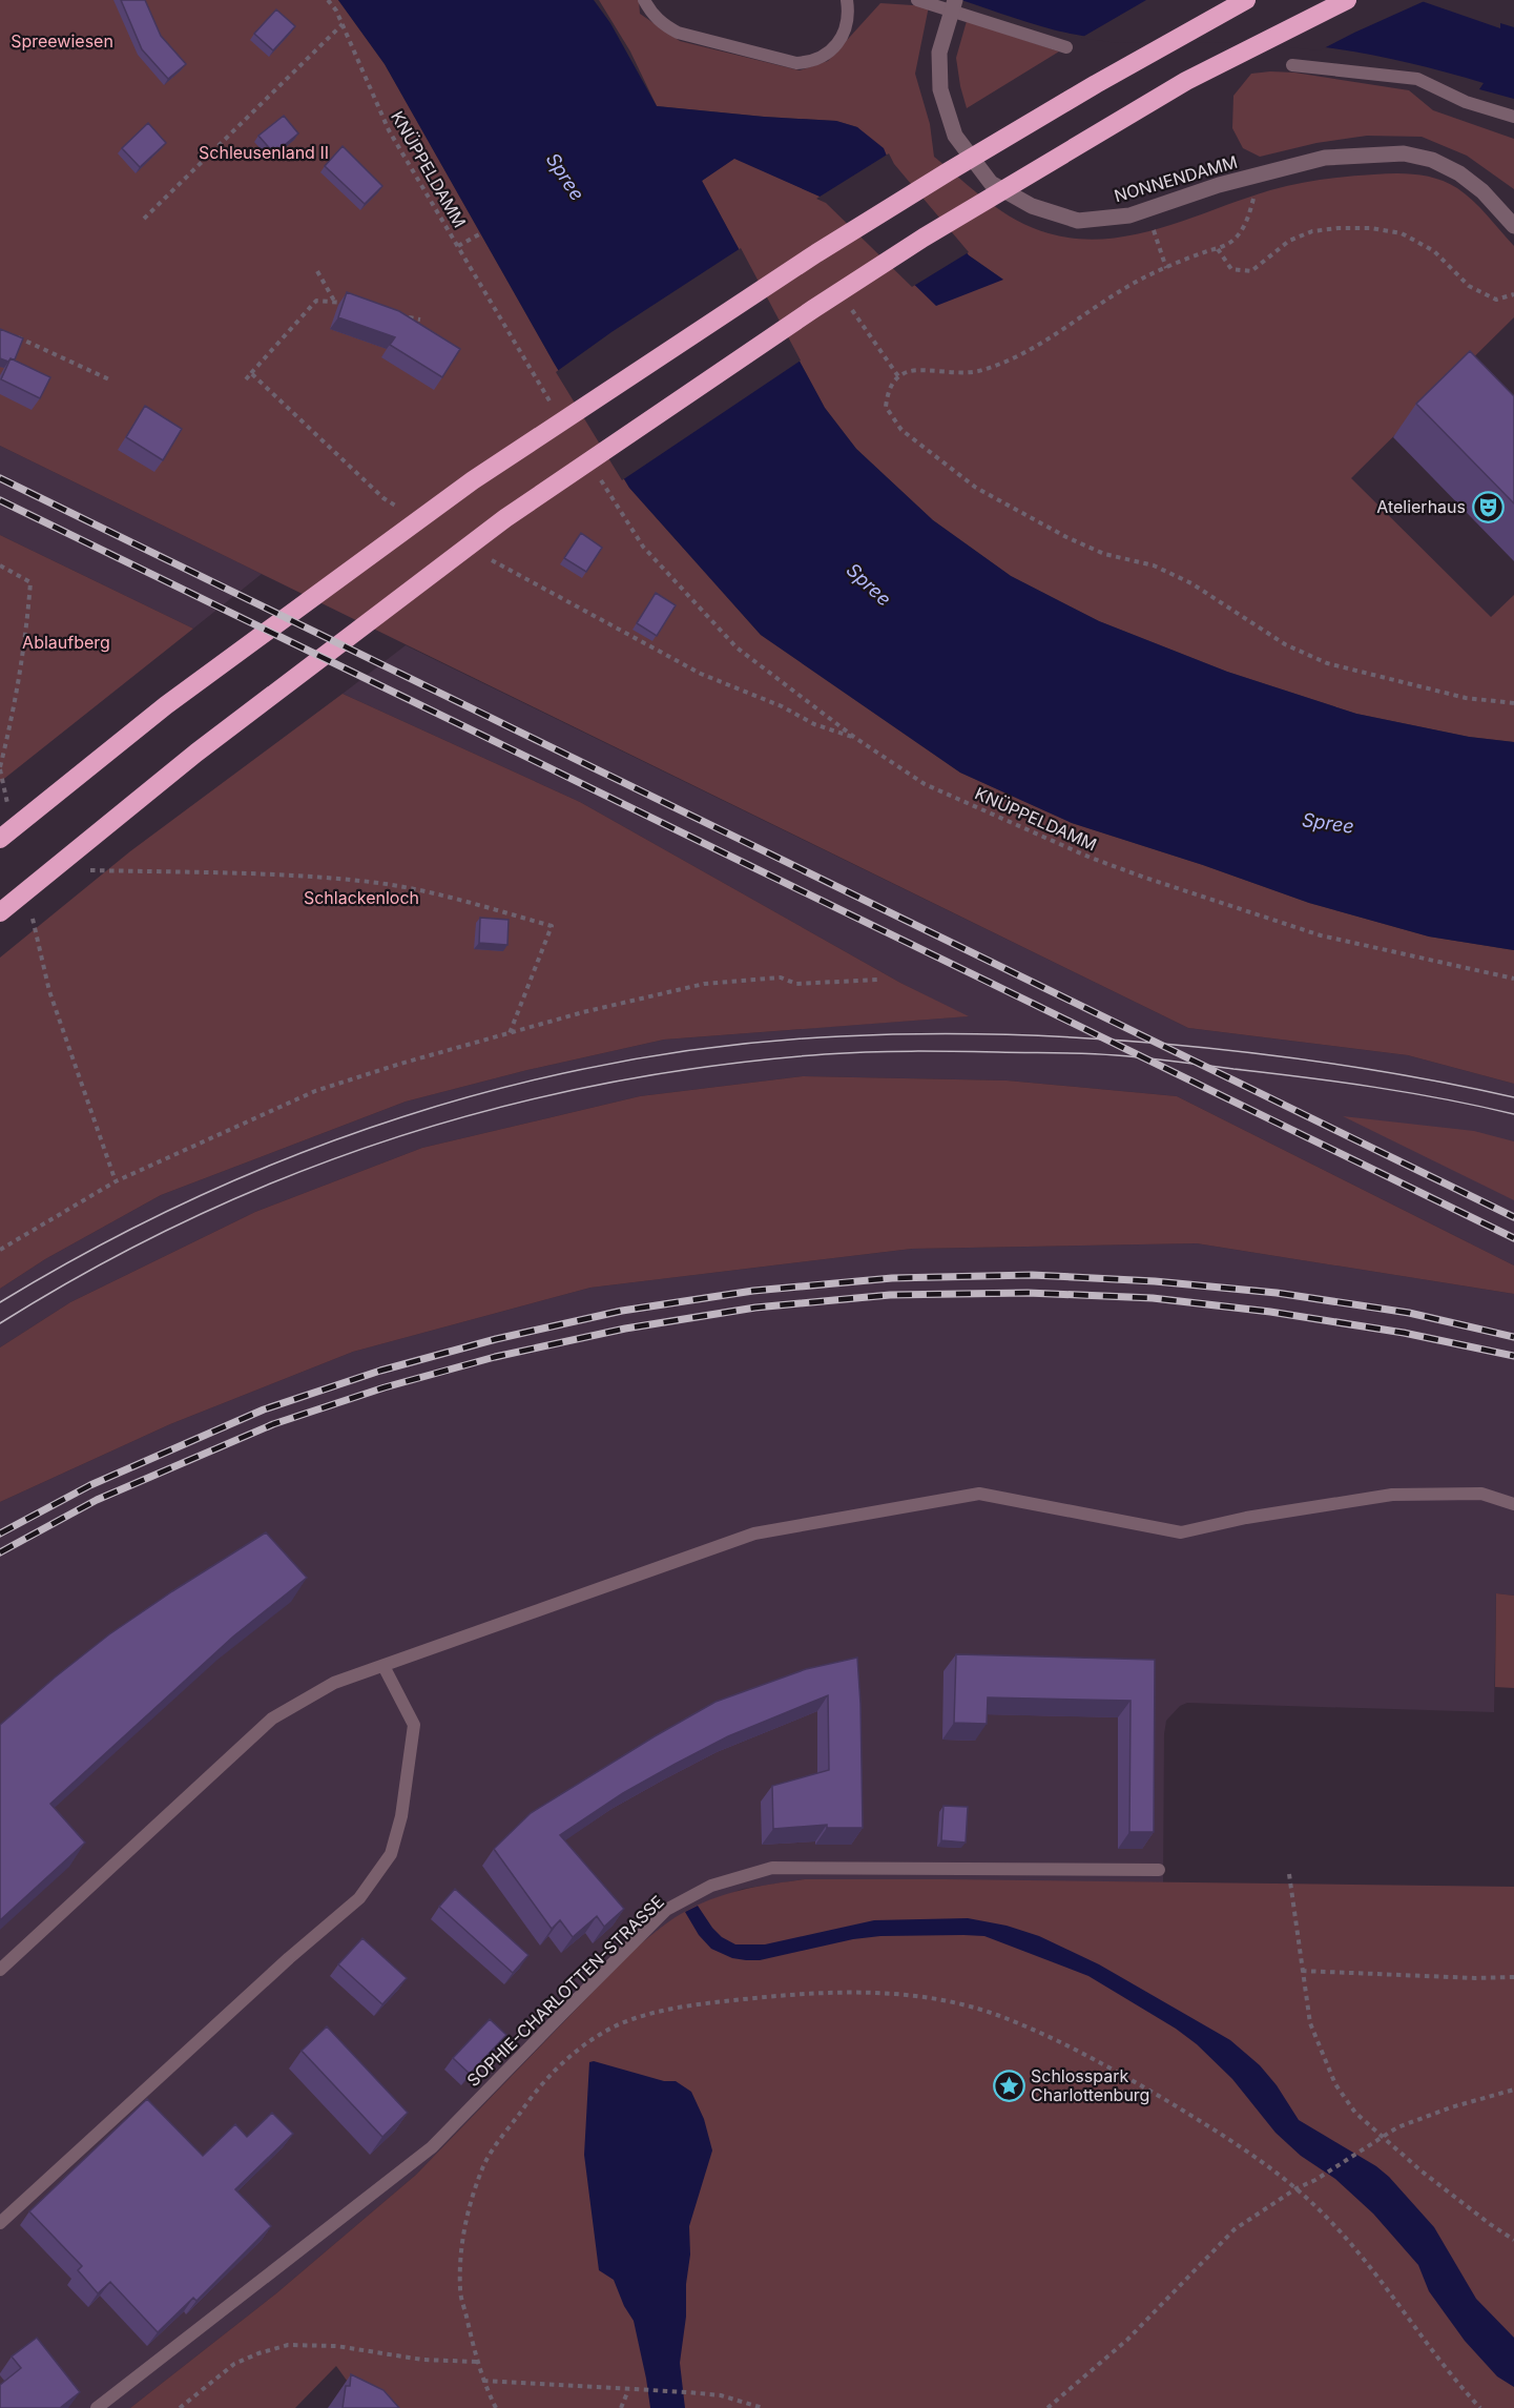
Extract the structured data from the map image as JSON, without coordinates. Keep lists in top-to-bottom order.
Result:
{
  "streets": {
    "street": ["NONNENDAMM"],
    "lane": ["SOPHIE-CHARLOTTEN-STRASSE"],
    "path": ["KNÜPPELDAMM"]
  },
  "water": ["Spree"],
  "parks": [
    "Spreewiesen",
    "Schleusenland II",
    "Ablaufberg",
    "Schlackenloch"
  ],
  "places": {
    "theatre": ["Atelierhaus"],
    "place": ["Schlosspark Charlottenburg"]
  }
}
